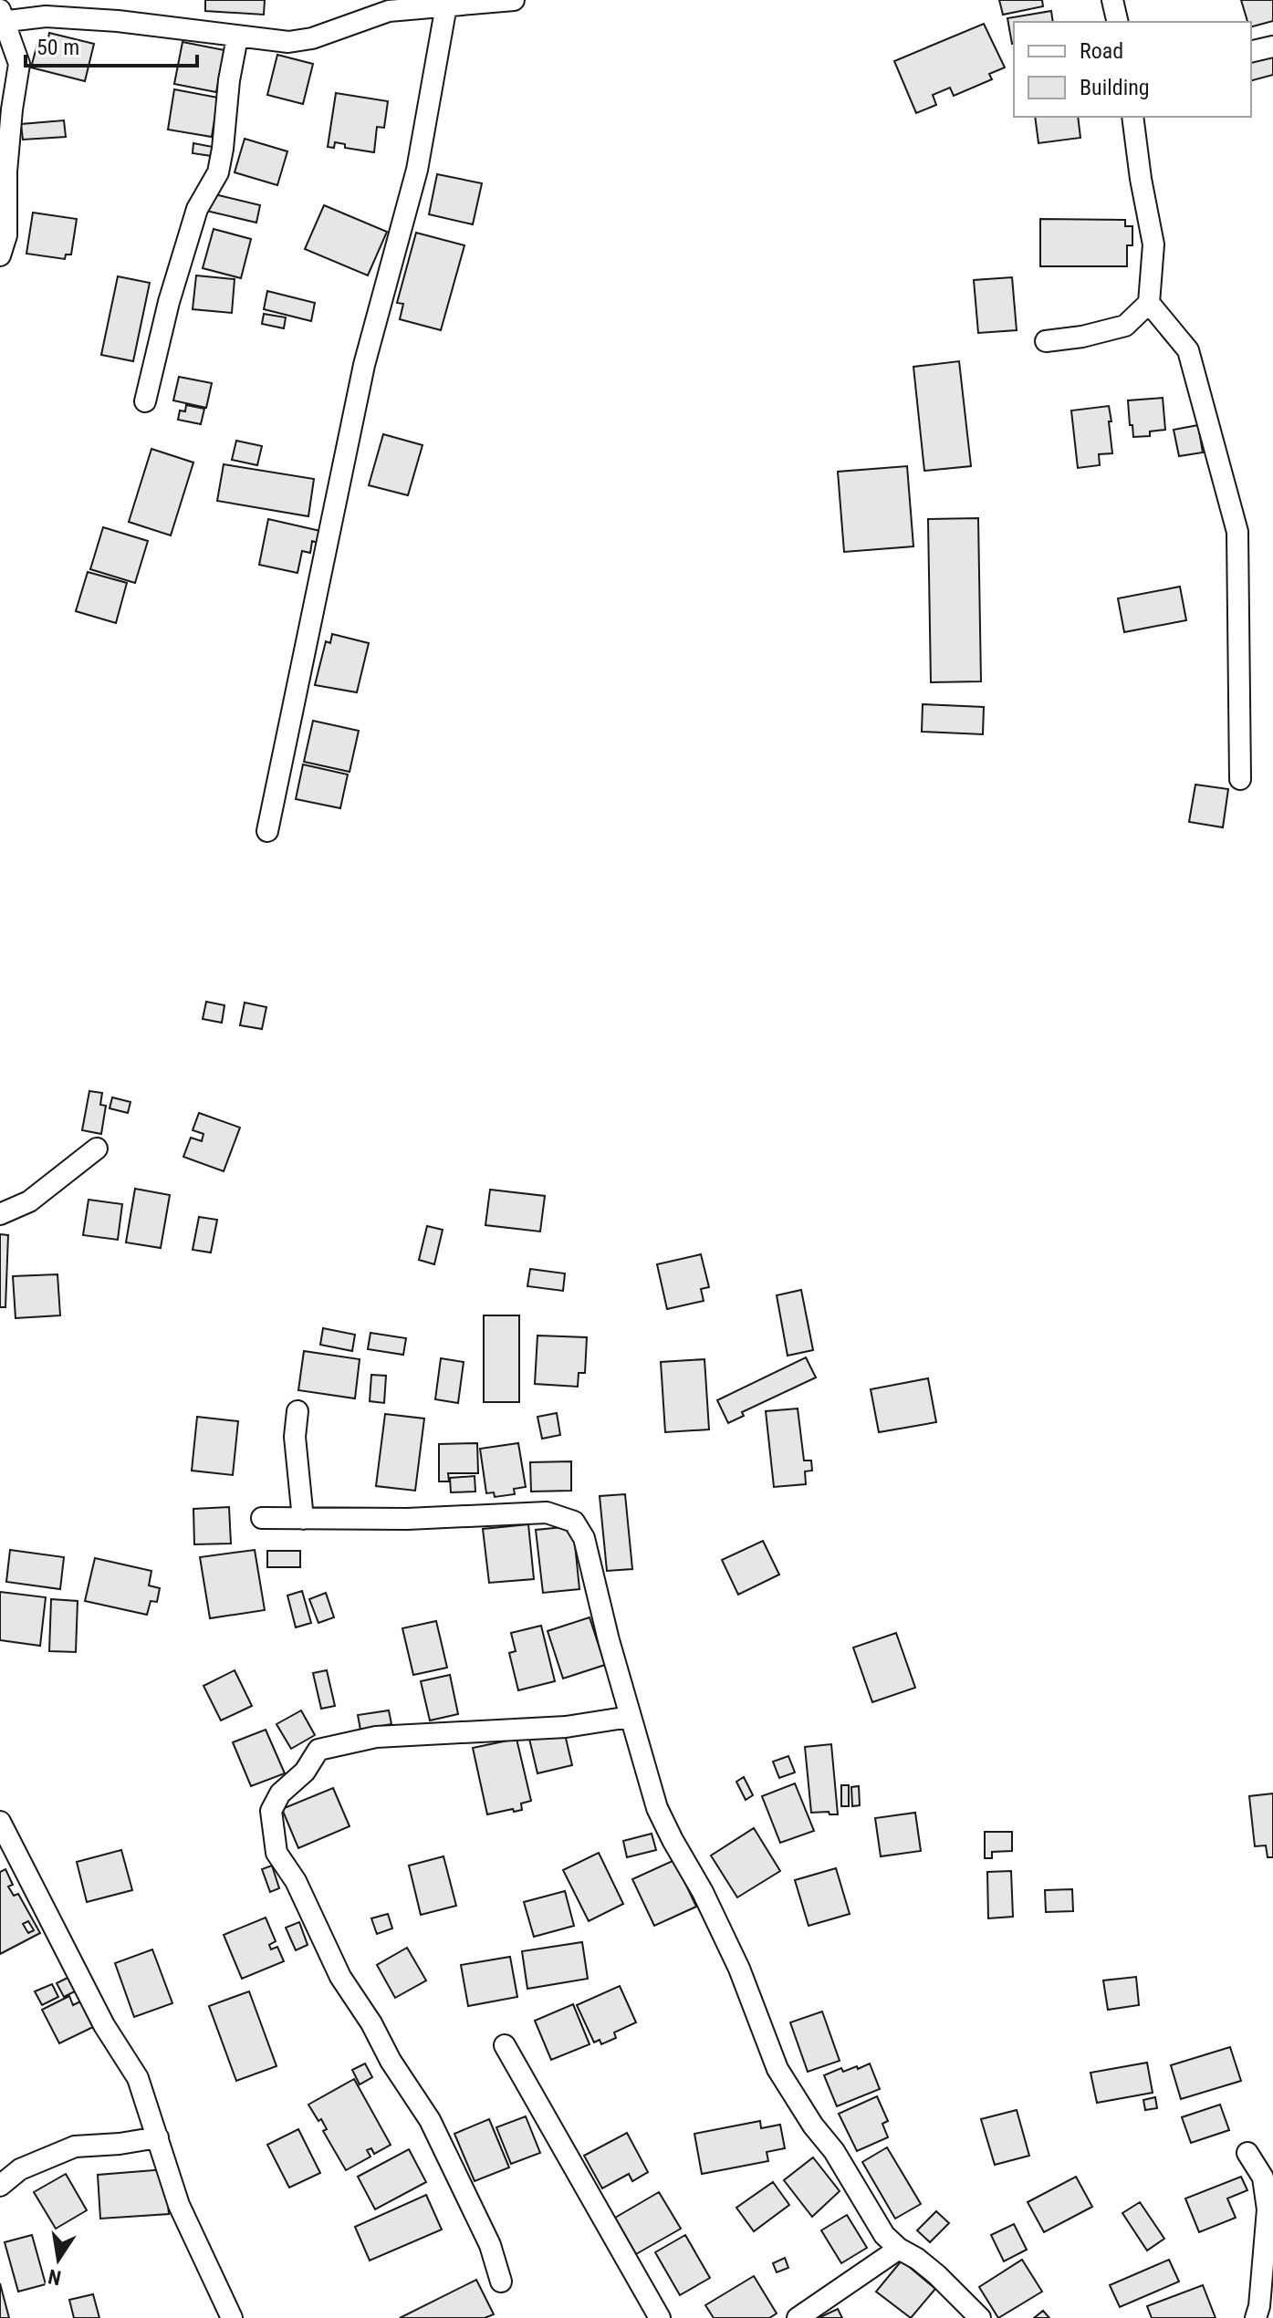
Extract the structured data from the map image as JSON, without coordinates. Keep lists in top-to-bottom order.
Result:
{
  "legend": ["Road", "Building"],
  "scale_bar": "50 m",
  "north": "bottom"
}
